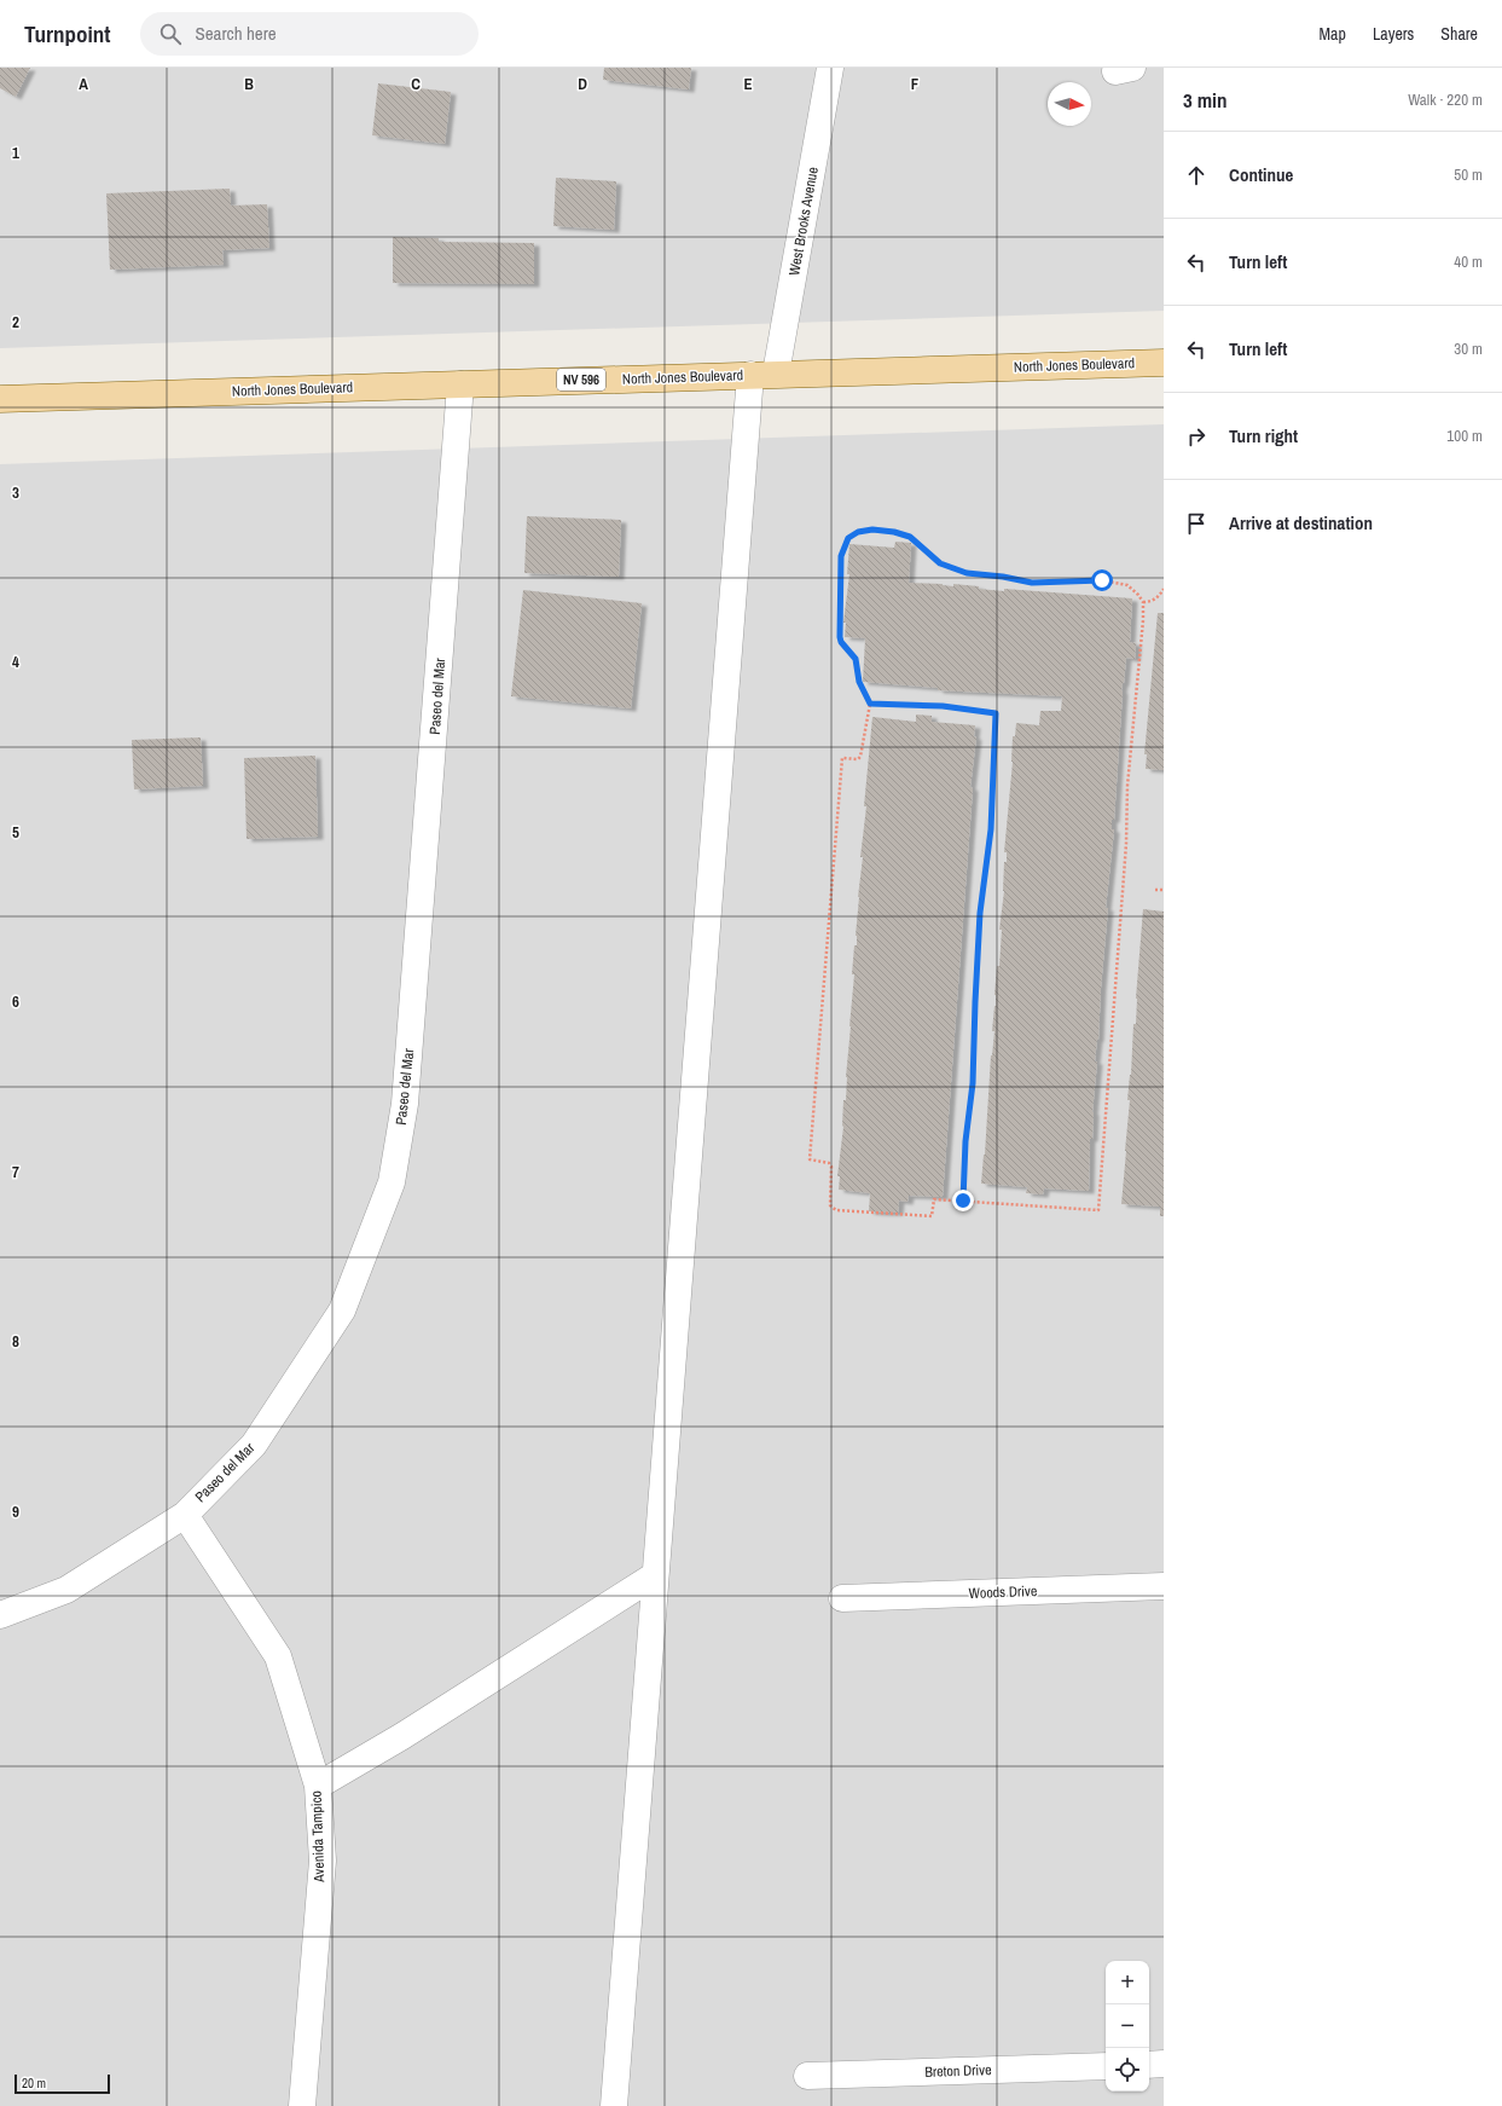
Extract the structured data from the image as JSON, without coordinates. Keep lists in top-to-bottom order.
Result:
{
  "streets": {
    "main road": ["North Jones Boulevard", "NV 596"],
    "street": [
      "West Brooks Avenue",
      "Paseo del Mar",
      "Woods Drive",
      "Avenida Tampico",
      "Breton Drive"
    ]
  },
  "crossings": [
    ["West Brooks Avenue", "North Jones Boulevard"],
    ["North Jones Boulevard", "Paseo del Mar"],
    ["Paseo del Mar", "Avenida Tampico"]
  ],
  "scale_bar": "20 m",
  "north": "right",
  "page": {
    "header": "Turnpoint",
    "search": "Search here",
    "nav": ["Map", "Layers", "Share"],
    "heading": ["3 min", "Walk · 220 m"],
    "list": [
      ["Continue", "50 m"],
      ["Turn left", "40 m"],
      ["Turn left", "30 m"],
      ["Turn right", "100 m"],
      "Arrive at destination"
    ],
    "map_buttons": ["+", "−"],
    "scale": "20 m"
  },
  "grid": {
    "columns": [
      "A",
      "B",
      "C",
      "D",
      "E",
      "F"
    ],
    "rows": [
      "1",
      "2",
      "3",
      "4",
      "5",
      "6",
      "7",
      "8",
      "9"
    ]
  }
}
